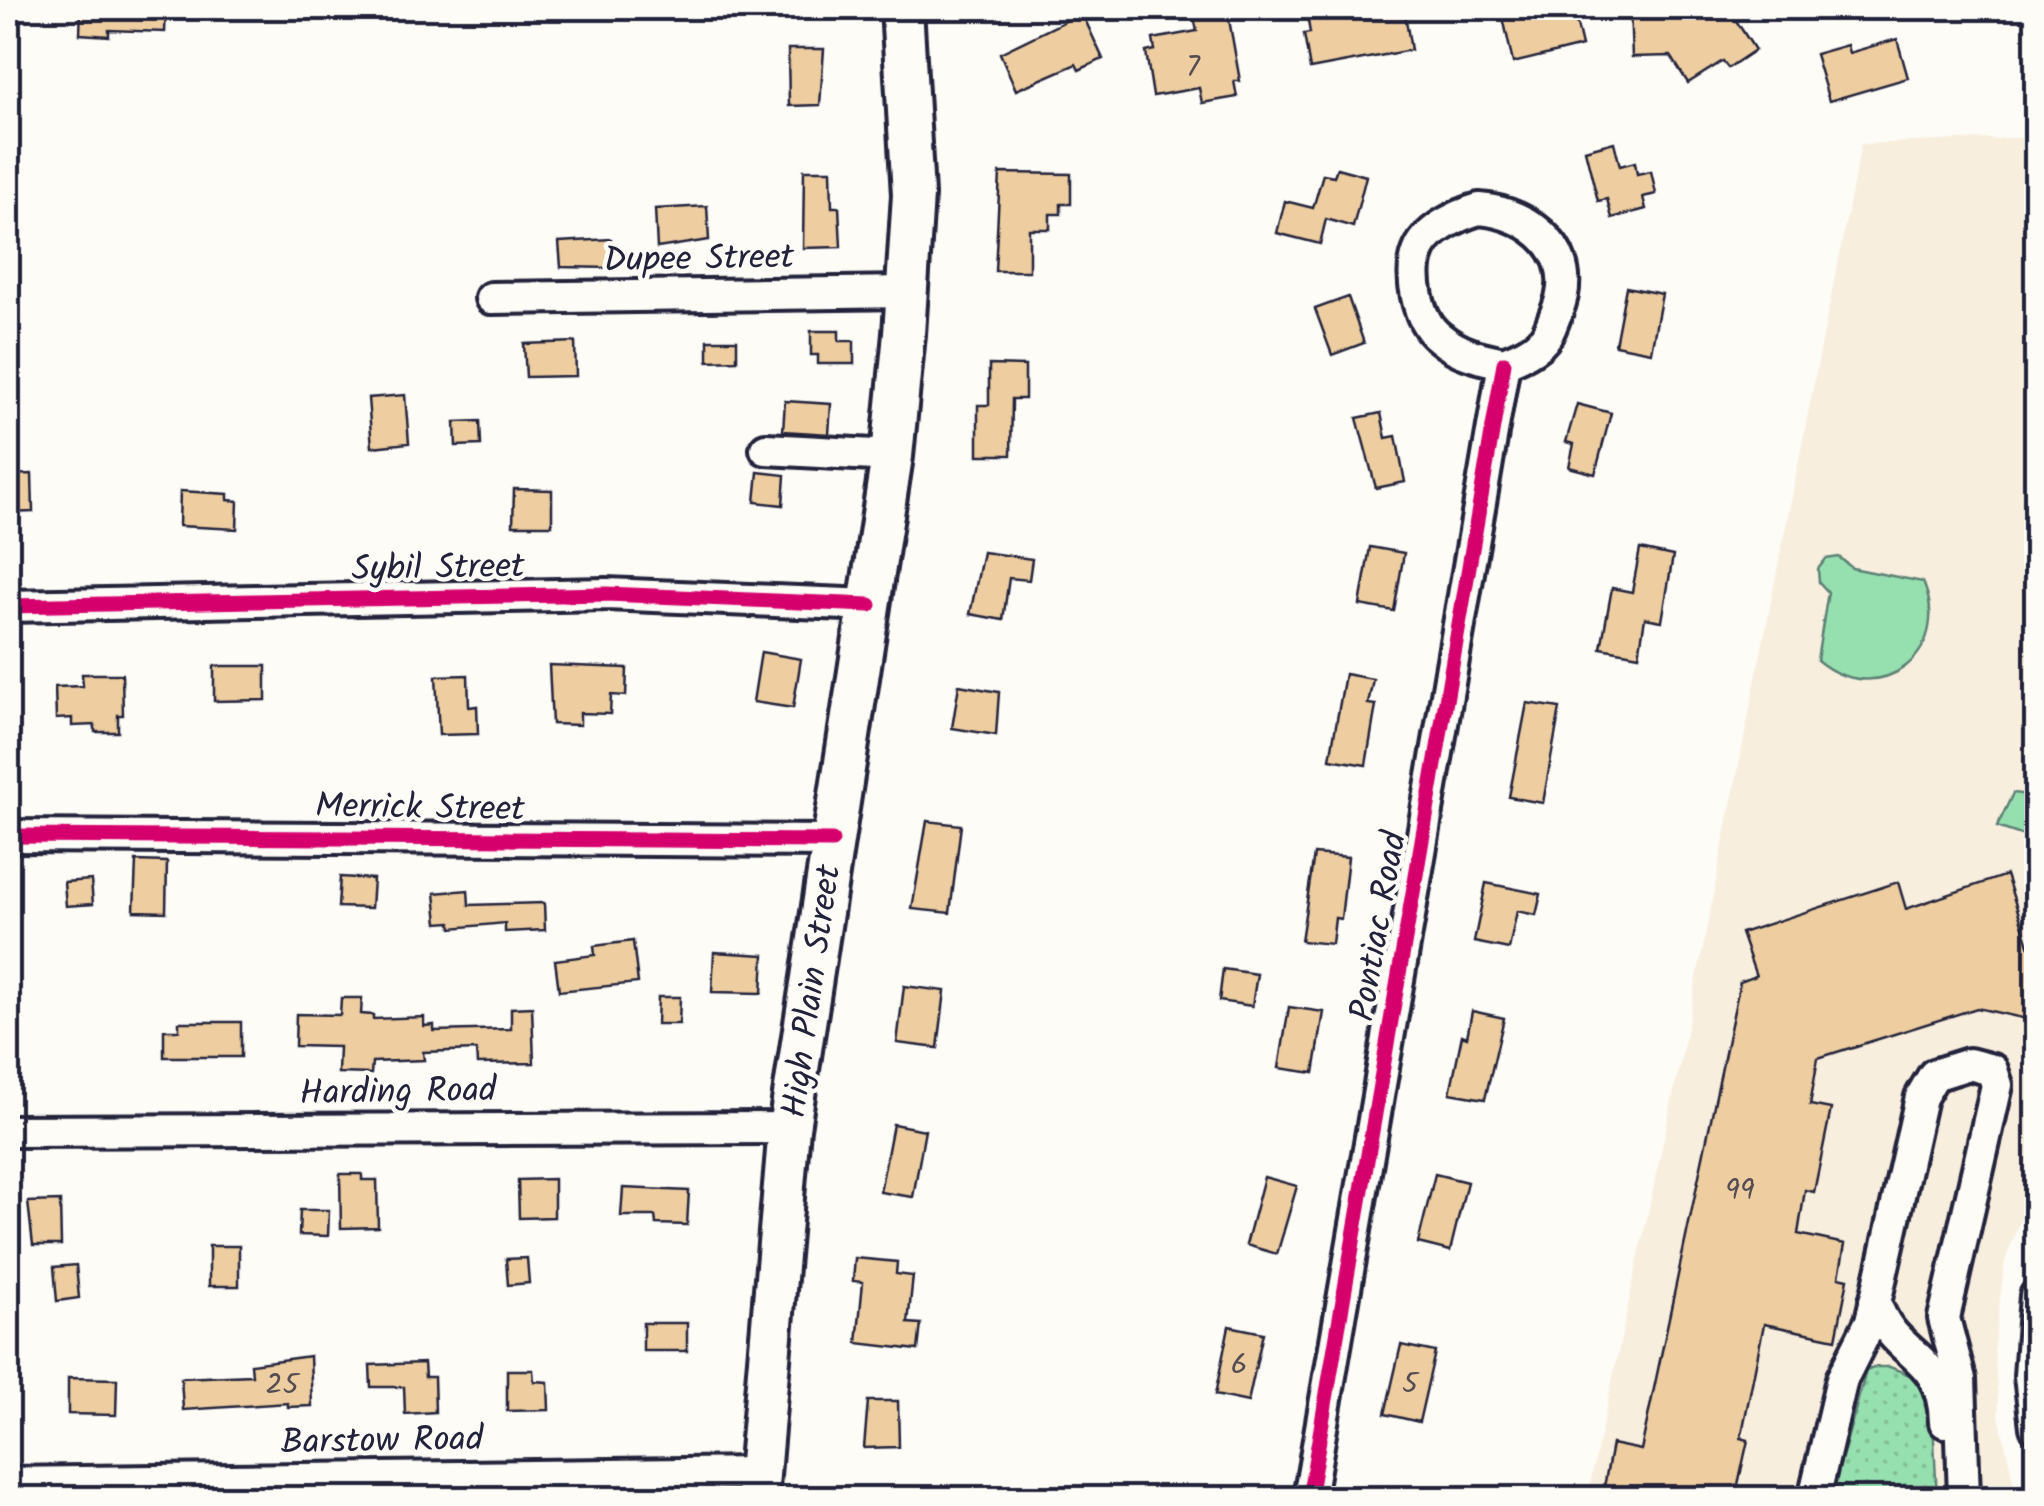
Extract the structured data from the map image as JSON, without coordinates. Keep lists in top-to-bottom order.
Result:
{
  "streets": {
    "main road": ["High Plain Street"],
    "street": [
      "Dupee Street",
      "Sybil Street",
      "Merrick Street",
      "Pontiac Road",
      "Harding Road",
      "Barstow Road"
    ]
  },
  "crossings": [
    ["Dupee Street", "High Plain Street"],
    ["Sybil Street", "High Plain Street"],
    ["Merrick Street", "High Plain Street"],
    ["High Plain Street", "Harding Road"],
    ["High Plain Street", "Barstow Road"]
  ],
  "house_numbers": [
    "7",
    "99",
    "6",
    "5",
    "25"
  ]
}
